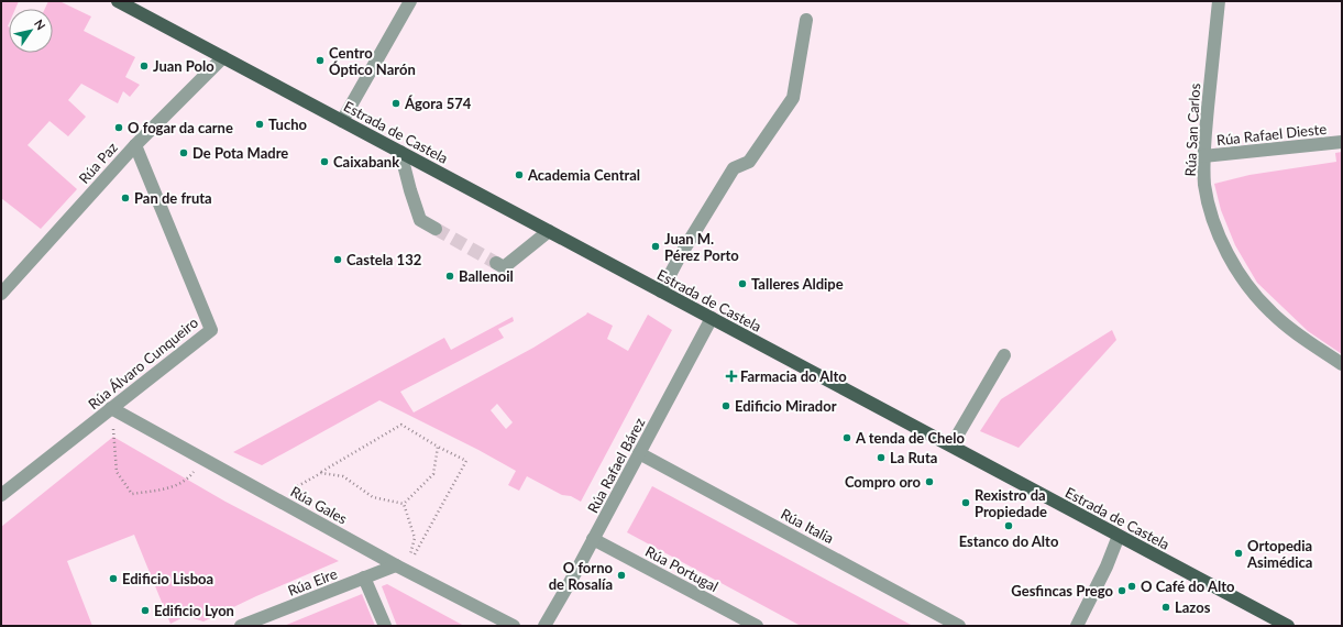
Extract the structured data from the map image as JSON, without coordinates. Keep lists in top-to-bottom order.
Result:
{
  "streets": {
    "main road": ["Estrada de Castela"],
    "street": [
      "Rúa San Carlos",
      "Rúa Rafael Dieste",
      "Rúa Paz",
      "Rúa Álvaro Cunqueiro",
      "Rúa Rafael Bárez",
      "Rúa Gales",
      "Rúa Italia",
      "Rúa Portugal",
      "Rúa Eire"
    ]
  },
  "crossings": [
    ["Rúa San Carlos", "Rúa Rafael Dieste"],
    ["Estrada de Castela", "Rúa Paz"],
    ["Estrada de Castela", "Rúa Rafael Bárez"],
    ["Rúa Paz", "Rúa Álvaro Cunqueiro"],
    ["Rúa Álvaro Cunqueiro", "Rúa Gales"],
    ["Rúa Rafael Bárez", "Rúa Italia"],
    ["Rúa Rafael Bárez", "Rúa Portugal"],
    ["Rúa Gales", "Rúa Eire"]
  ],
  "places": {
    "other": [
      "Centro Óptico Narón",
      "Juan Polo",
      "Ágora 574",
      "Tucho",
      "O fogar da carne",
      "De Pota Madre",
      "Caixabank",
      "Academia Central",
      "Pan de fruta",
      "Juan M. Pérez Porto",
      "Castela 132",
      "Ballenoil",
      "Talleres Aldipe",
      "Edificio Mirador",
      "A tenda de Chelo",
      "La Ruta",
      "Compro oro",
      "Rexistro da Propiedade",
      "Estanco do Alto",
      "Ortopedia Asimédica",
      "O forno de Rosalía",
      "Edificio Lisboa",
      "O Café do Alto",
      "Gesfincas Prego",
      "Lazos",
      "Edificio Lyon"
    ],
    "health": ["Farmacia do Alto"]
  },
  "north": "top right"
}
